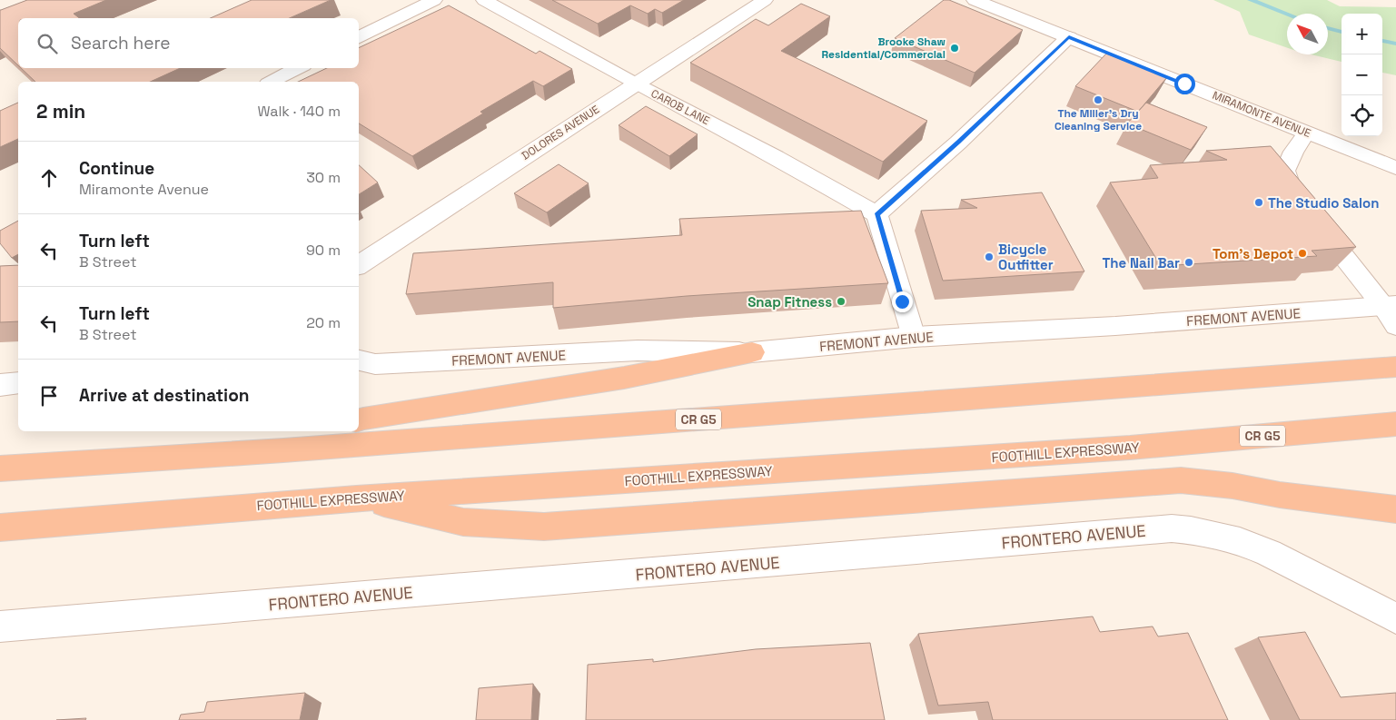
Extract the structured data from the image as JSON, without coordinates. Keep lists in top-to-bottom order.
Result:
{
  "streets": {
    "highway": ["CR G5", "FOOTHILL EXPRESSWAY"],
    "street": [
      "CAROB LANE",
      "MIRAMONTE AVENUE",
      "DOLORES AVENUE",
      "FREMONT AVENUE",
      "FRONTERO AVENUE"
    ]
  },
  "crossings": [
    ["CAROB LANE", "DOLORES AVENUE"]
  ],
  "places": [
    "Brooke Shaw Residential/Commercial",
    "The Miller's Dry Cleaning Service",
    "The Studio Salon",
    "Tom's Depot",
    "Bicycle Outfitter",
    "The Nail Bar",
    "Snap Fitness"
  ],
  "north": "top left",
  "page": {
    "map_buttons": ["+", "−"],
    "search": "Search here",
    "heading": ["2 min", "Walk · 140 m"],
    "list": [
      ["Continue", "Miramonte Avenue", "30 m"],
      ["Turn left", "B Street", "90 m"],
      ["Turn left", "B Street", "20 m"],
      "Arrive at destination"
    ]
  }
}
